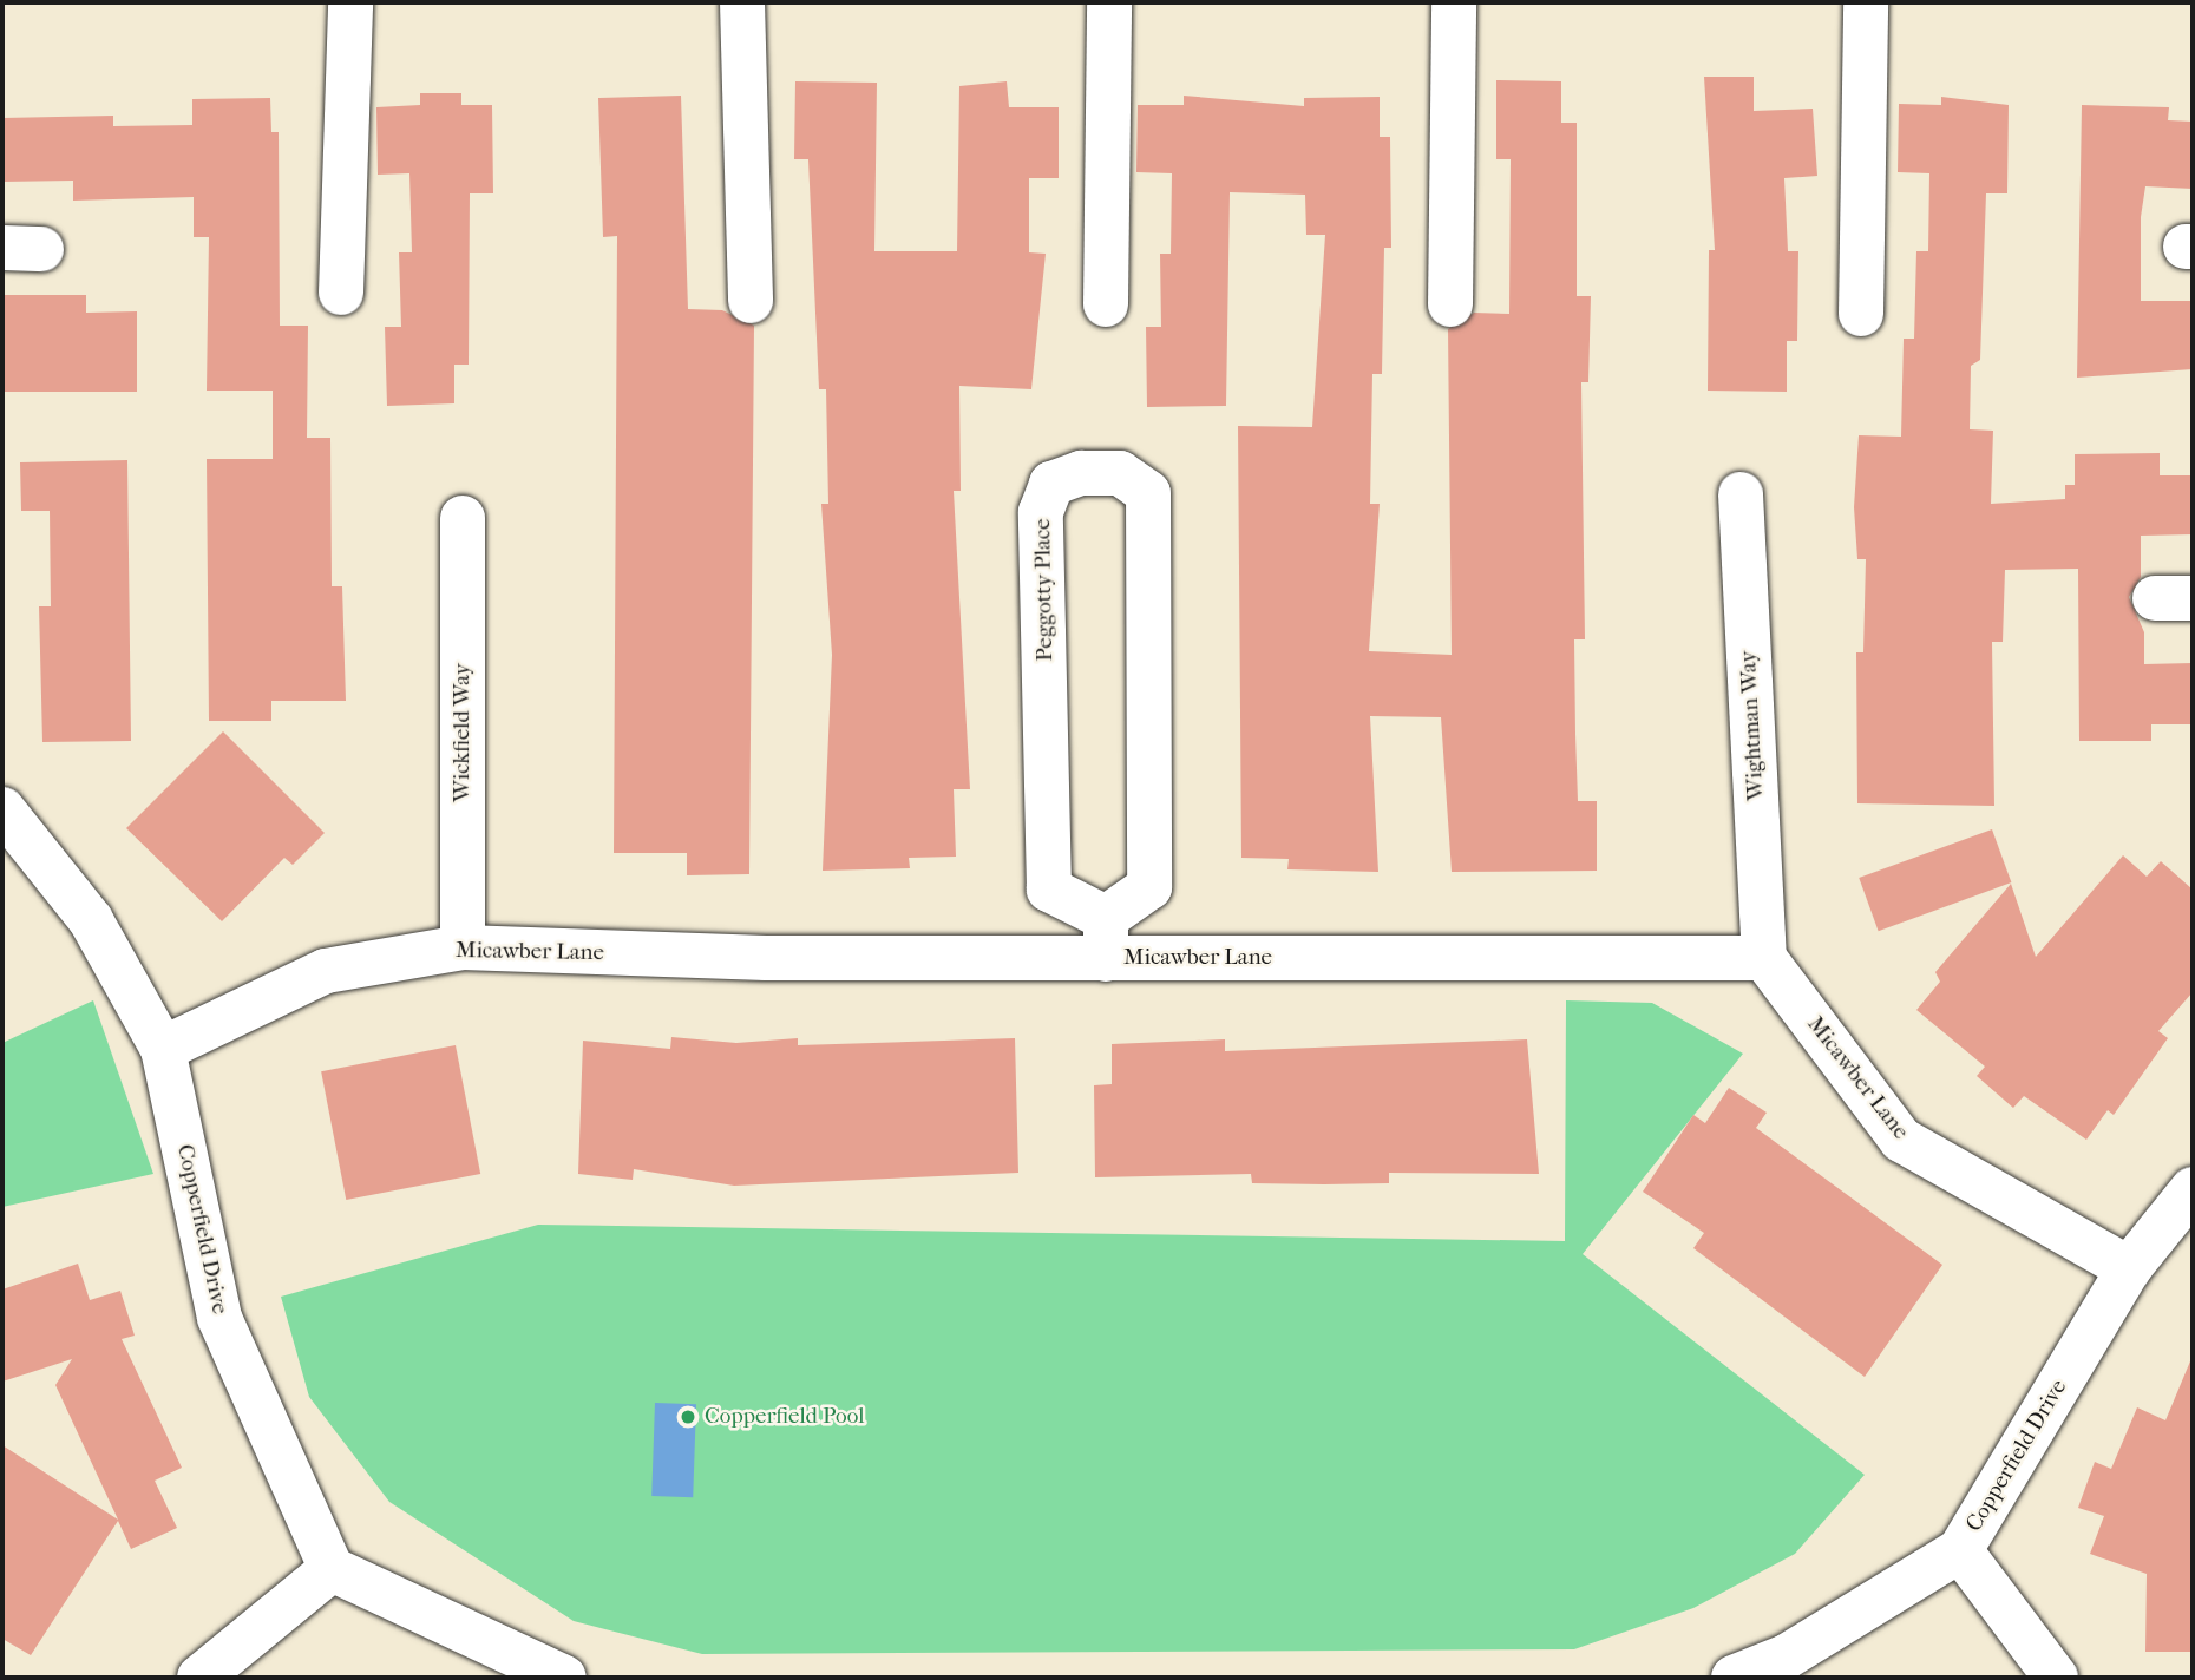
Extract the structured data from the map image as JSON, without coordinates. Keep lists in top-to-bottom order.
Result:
{
  "streets": {
    "street": [
      "Peggotty Place",
      "Wightman Way",
      "Wickfield Way",
      "Micawber Lane",
      "Copperfield Drive"
    ]
  },
  "crossings": [
    ["Peggotty Place", "Micawber Lane"],
    ["Wightman Way", "Micawber Lane"],
    ["Wickfield Way", "Micawber Lane"],
    ["Micawber Lane", "Copperfield Drive"]
  ],
  "places": ["Copperfield Pool"]
}
